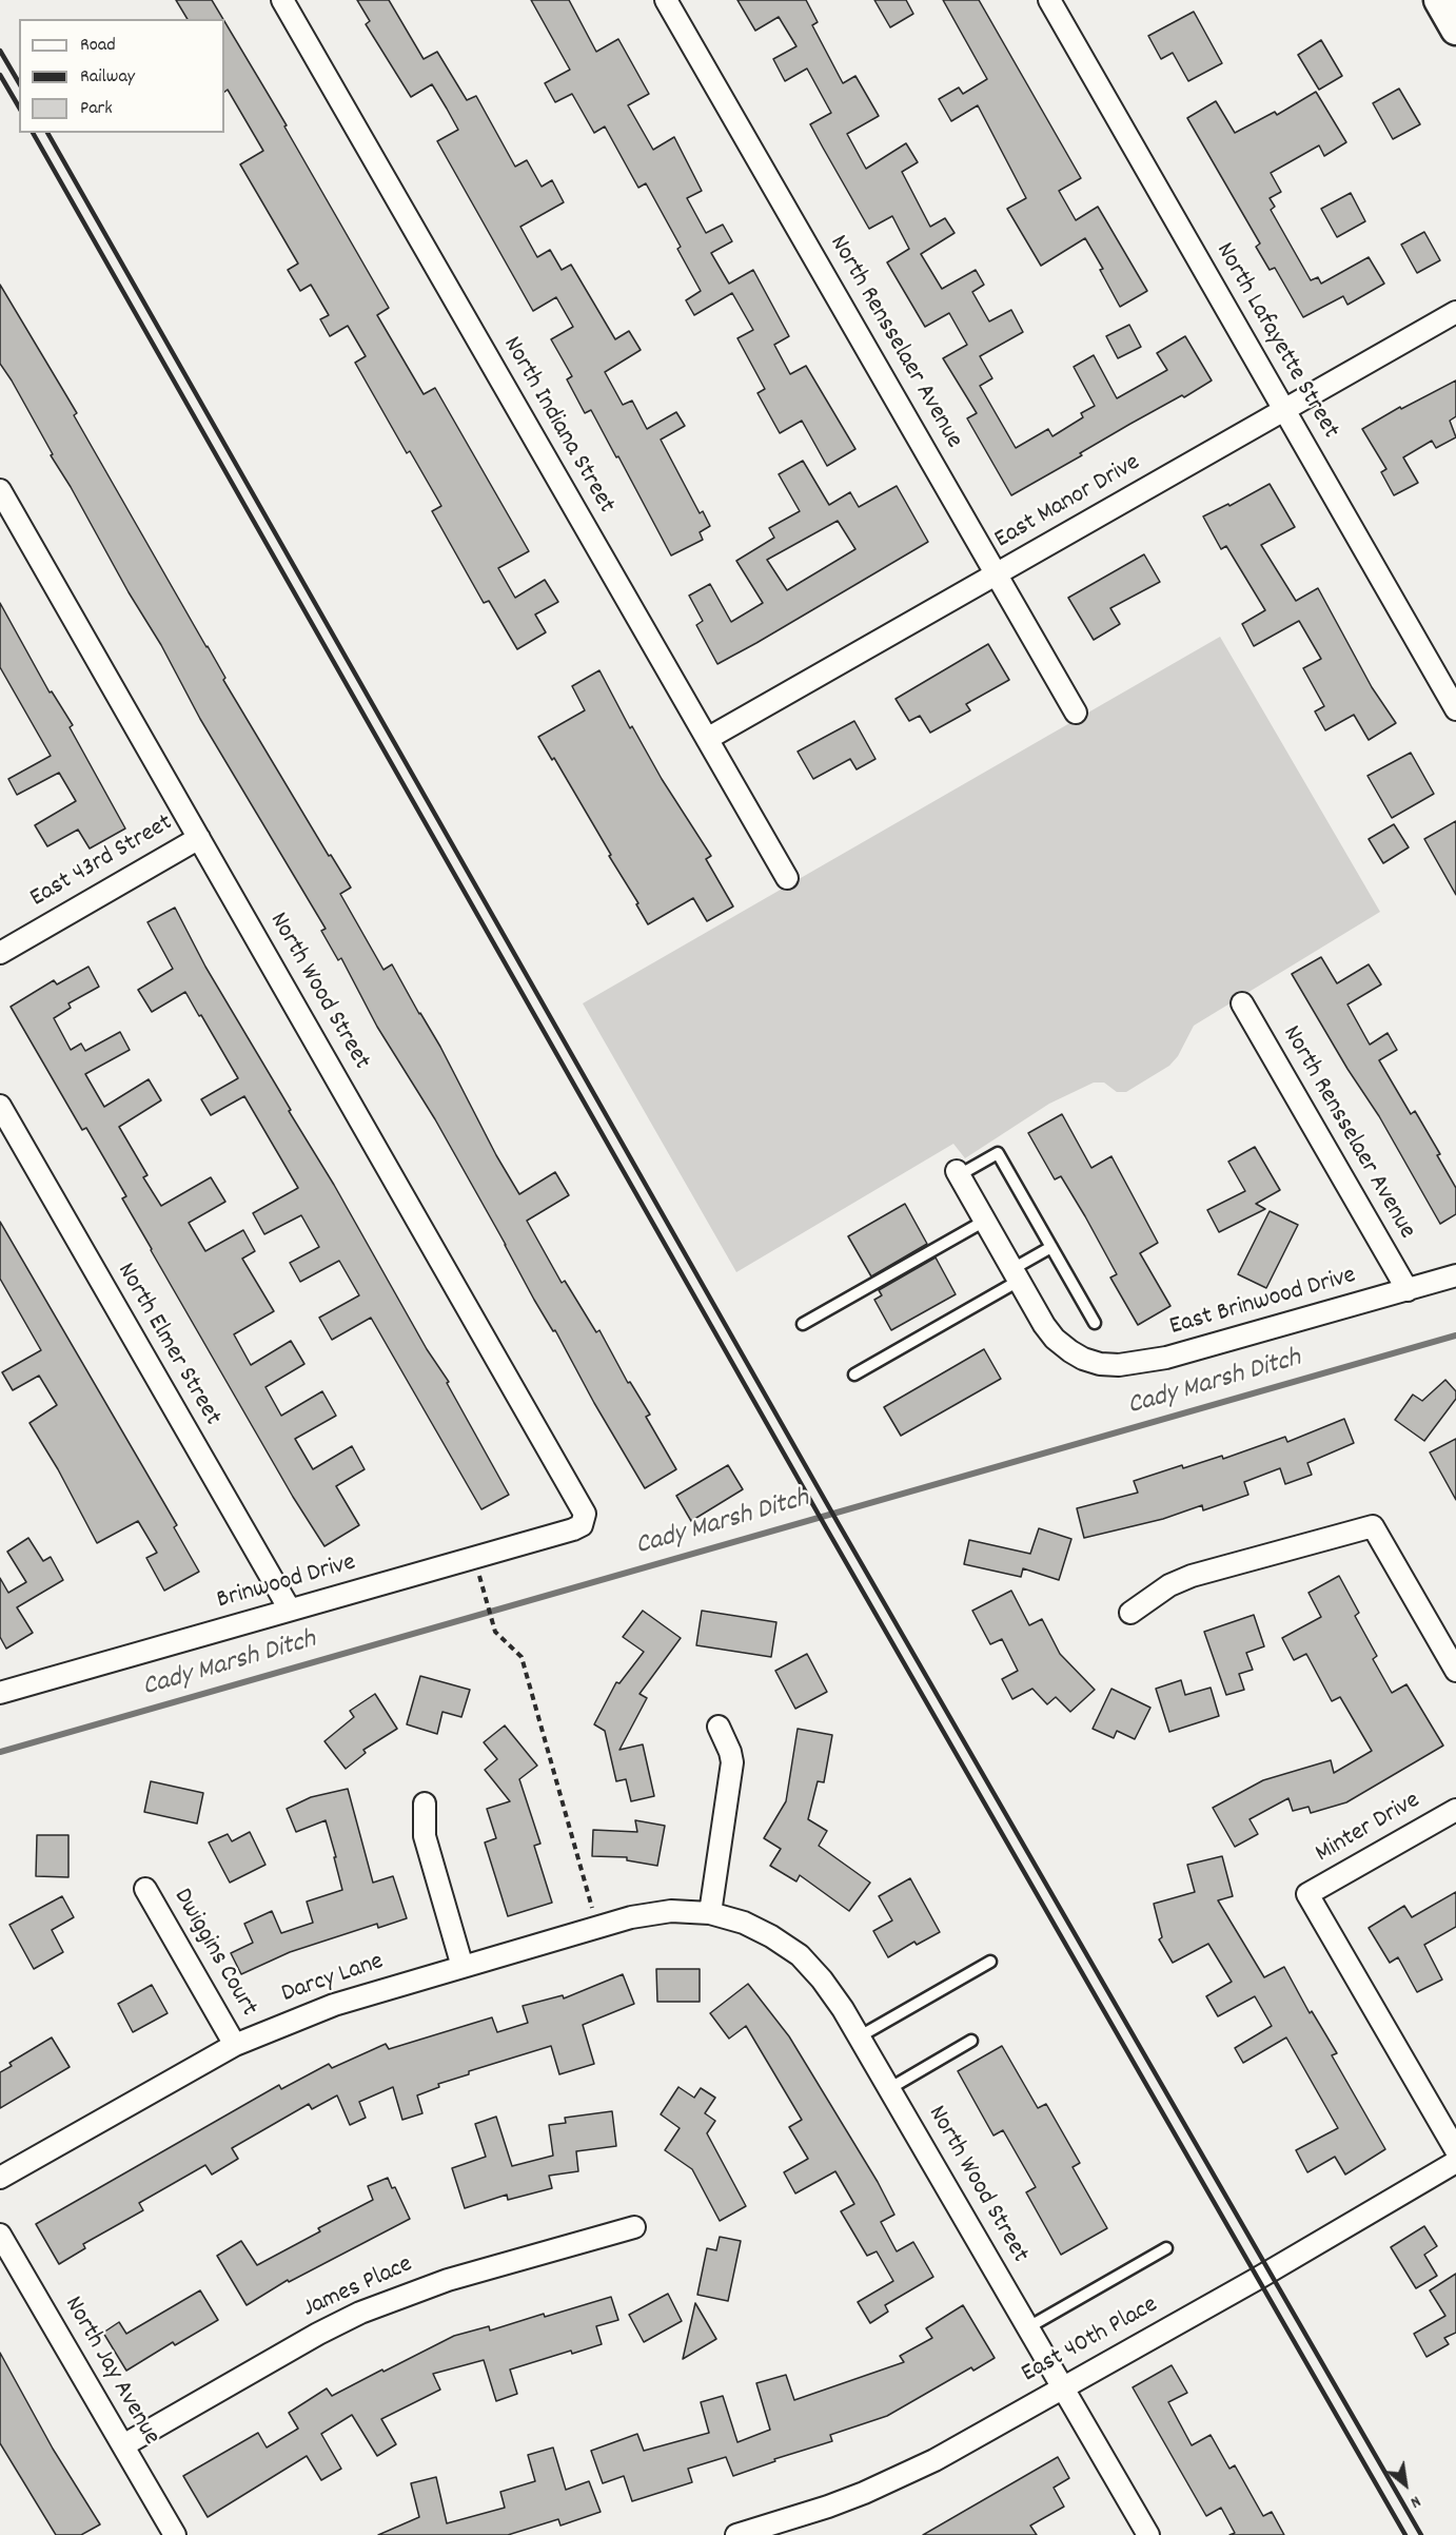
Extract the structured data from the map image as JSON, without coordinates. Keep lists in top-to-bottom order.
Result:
{
  "streets": {
    "street": [
      "North Lafayette Street",
      "North Rensselaer Avenue",
      "North Indiana Street",
      "East Manor Drive",
      "East 43rd Street",
      "North Wood Street",
      "East Brinwood Drive",
      "North Elmer Street",
      "Brinwood Drive",
      "Minter Drive",
      "Dwiggins Court",
      "Darcy Lane",
      "James Place",
      "East 40th Place",
      "North Jay Avenue"
    ]
  },
  "crossings": [
    ["North Lafayette Street", "East Manor Drive"],
    ["North Rensselaer Avenue", "East Manor Drive"],
    ["North Rensselaer Avenue", "East Brinwood Drive"],
    ["North Indiana Street", "East Manor Drive"],
    ["East 43rd Street", "North Wood Street"],
    ["North Wood Street", "Brinwood Drive"],
    ["North Wood Street", "Darcy Lane"],
    ["North Wood Street", "East 40th Place"],
    ["North Elmer Street", "Brinwood Drive"],
    ["Dwiggins Court", "Darcy Lane"],
    ["James Place", "North Jay Avenue"]
  ],
  "water": ["Cady Marsh Ditch"],
  "legend": ["Road", "Railway", "Park"],
  "north": "bottom right"
}
